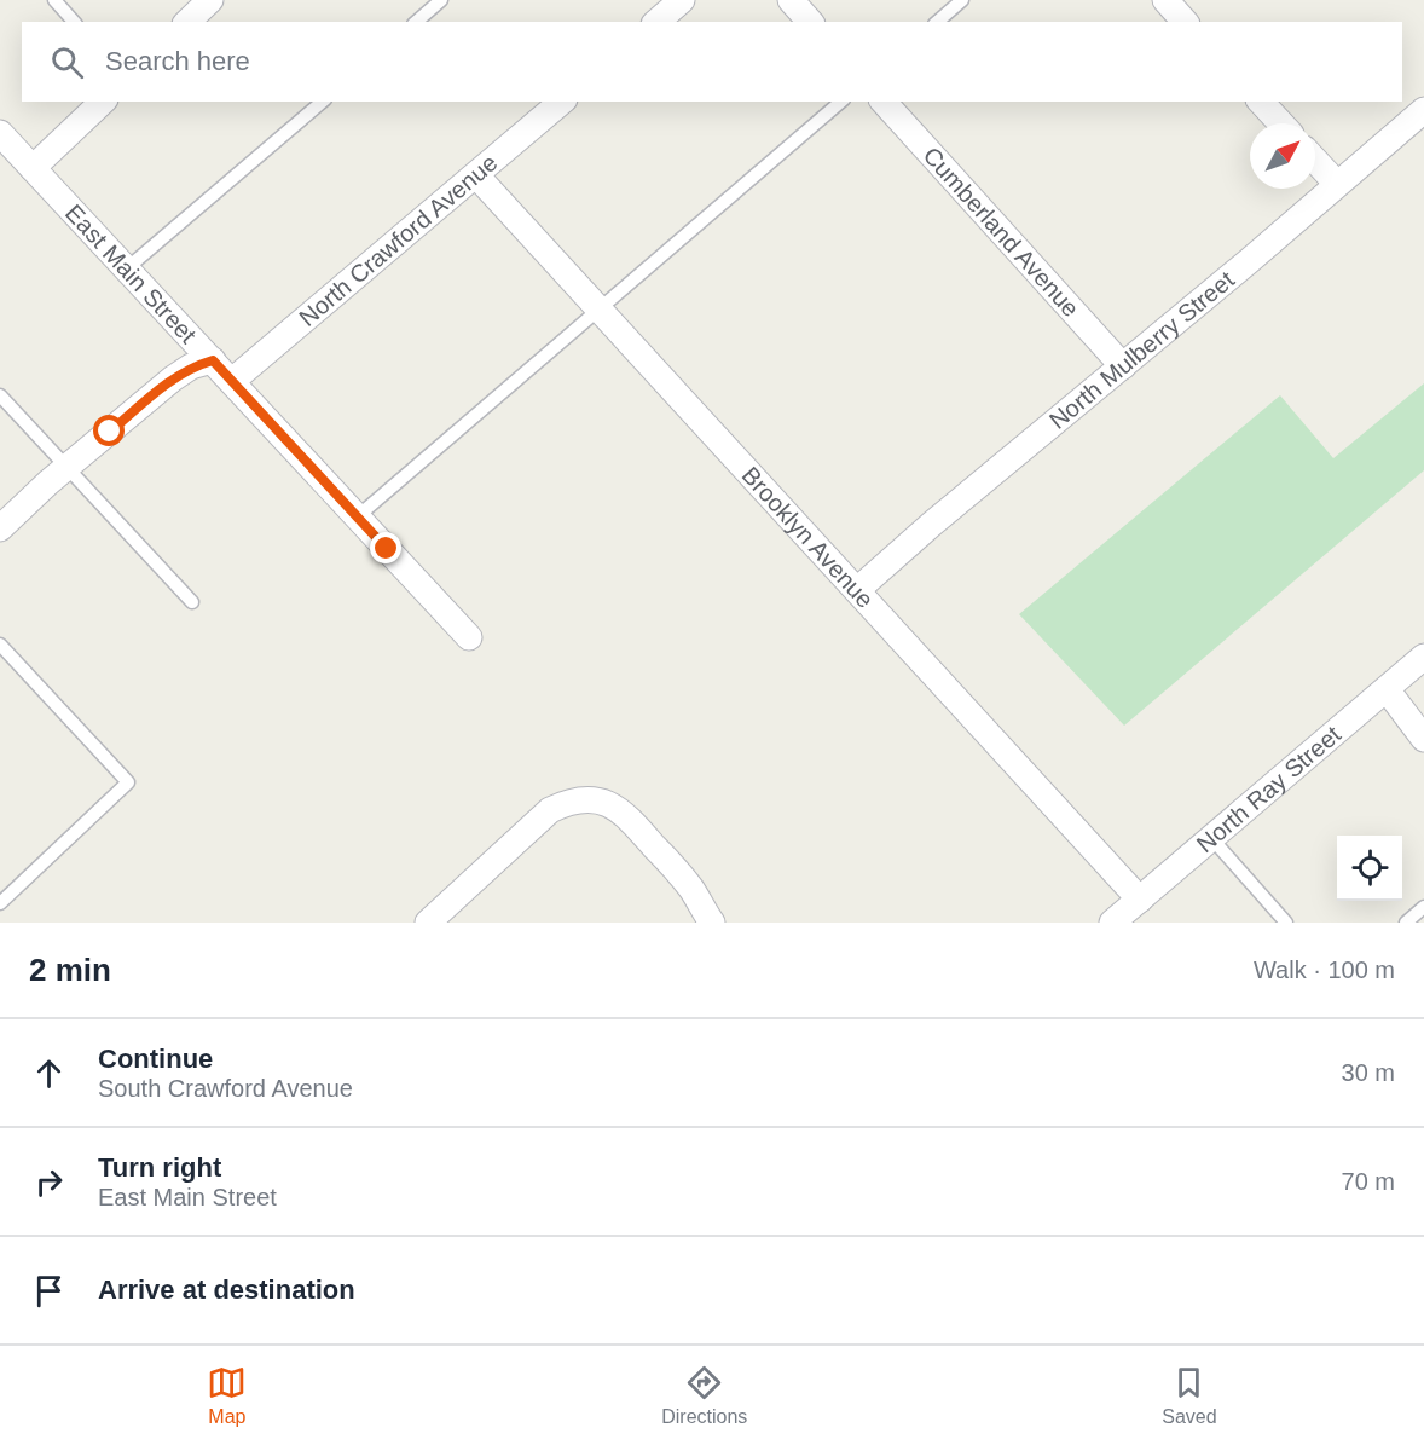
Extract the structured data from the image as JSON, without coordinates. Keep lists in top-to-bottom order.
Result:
{
  "streets": {
    "street": [
      "Cumberland Avenue",
      "North Crawford Avenue",
      "East Main Street",
      "North Mulberry Street",
      "Brooklyn Avenue",
      "North Ray Street"
    ]
  },
  "crossings": [
    ["Cumberland Avenue", "North Mulberry Street"],
    ["North Crawford Avenue", "East Main Street"],
    ["North Crawford Avenue", "Brooklyn Avenue"],
    ["North Mulberry Street", "Brooklyn Avenue"],
    ["Brooklyn Avenue", "North Ray Street"]
  ],
  "north": "top right",
  "page": {
    "search": "Search here",
    "heading": ["2 min", "Walk · 100 m"],
    "list": [
      ["Continue", "South Crawford Avenue", "30 m"],
      ["Turn right", "East Main Street", "70 m"],
      "Arrive at destination"
    ],
    "nav": ["Map", "Directions", "Saved"]
  }
}
